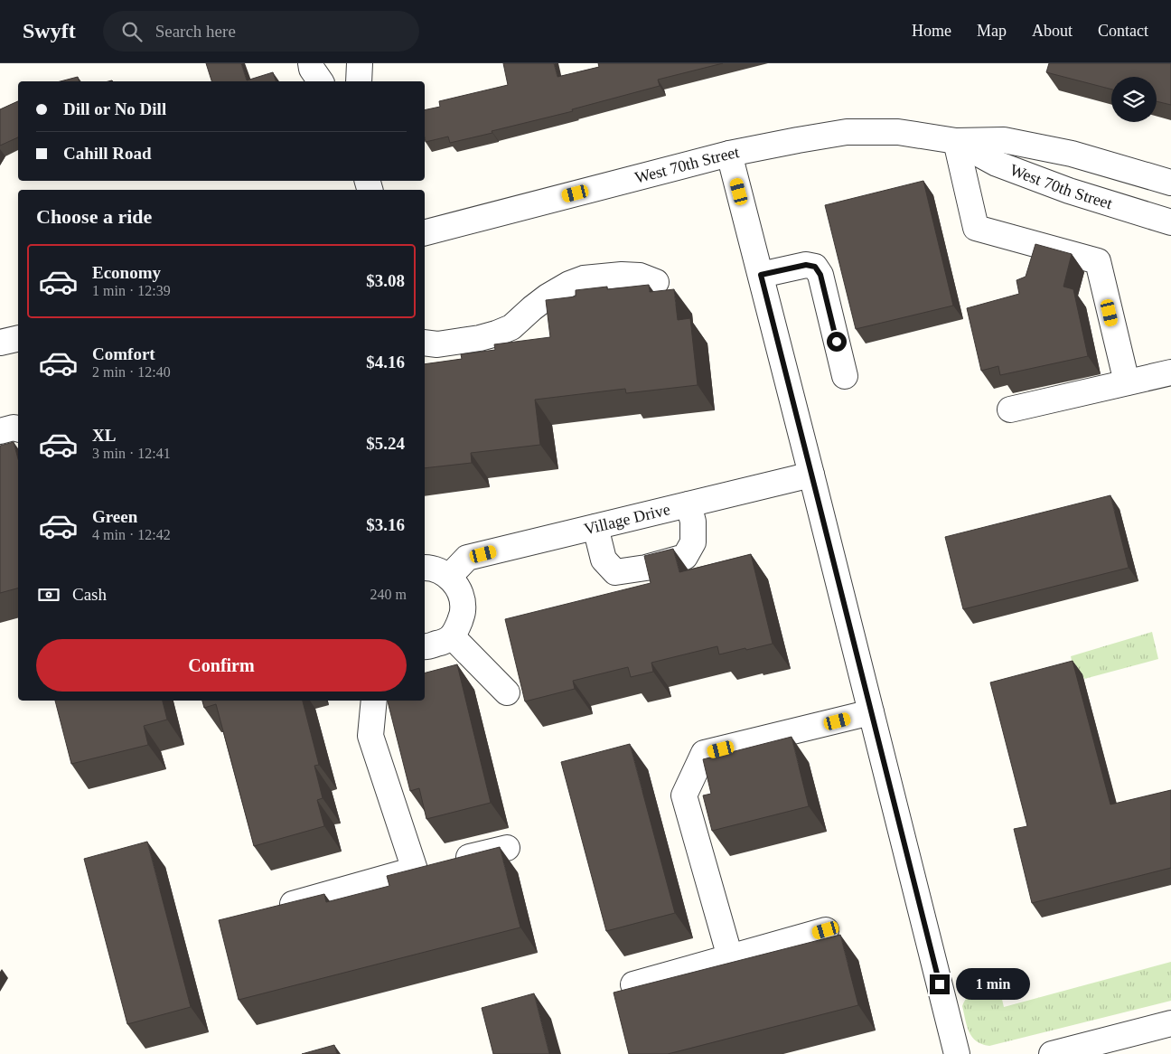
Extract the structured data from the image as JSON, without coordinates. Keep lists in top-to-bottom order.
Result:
{
  "streets": {
    "street": ["West 70th Street", "Village Drive"]
  },
  "page": {
    "header": "Swyft",
    "search": "Search here",
    "nav": [
      "Home",
      "Map",
      "About",
      "Contact"
    ],
    "banner": ["Dill or No Dill", "Cahill Road"],
    "heading": "Choose a ride",
    "list": [
      {
        "name": "Economy",
        "note": "1 min · 12:39",
        "value": "$3.08"
      },
      {
        "name": "Comfort",
        "note": "2 min · 12:40",
        "value": "$4.16"
      },
      {
        "name": "XL",
        "note": "3 min · 12:41",
        "value": "$5.24"
      },
      {
        "name": "Green",
        "note": "4 min · 12:42",
        "value": "$3.16"
      }
    ],
    "pay": ["Cash", "240 m"],
    "buttons": "Confirm",
    "bubble": "1 min"
  }
}
